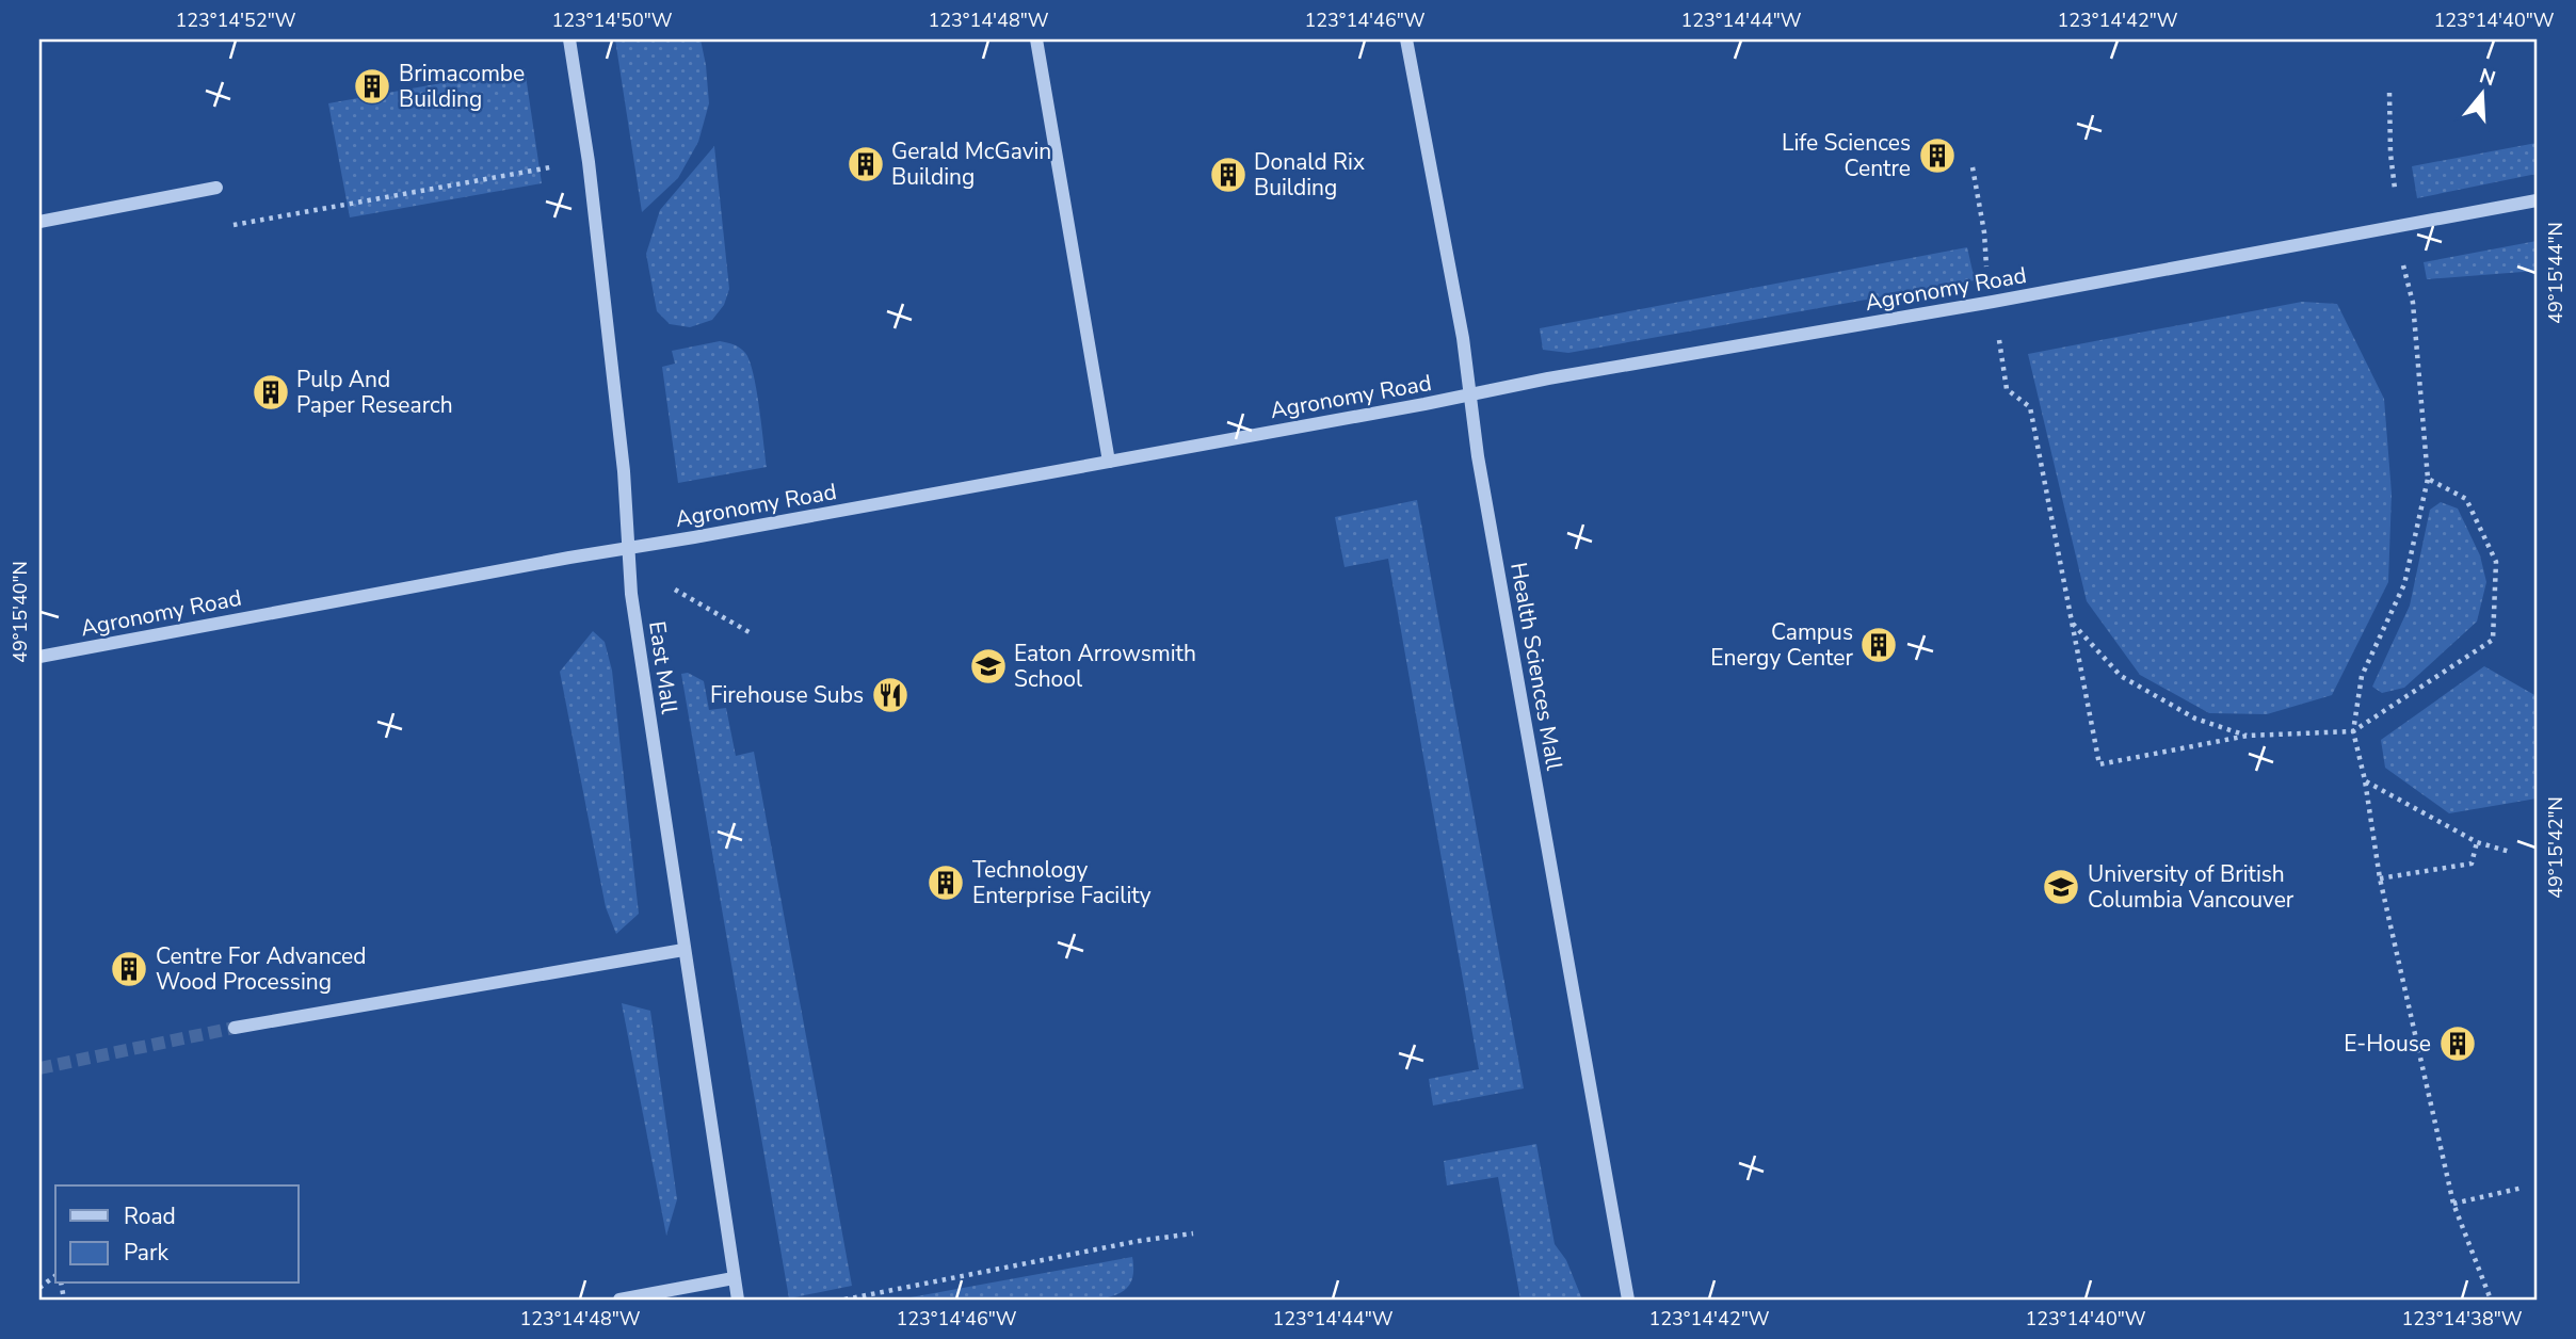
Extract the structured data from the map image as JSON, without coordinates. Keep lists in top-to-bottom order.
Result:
{
  "streets": {
    "street": ["Agronomy Road", "Health Sciences Mall", "East Mall"]
  },
  "crossings": [
    ["Agronomy Road", "Health Sciences Mall"],
    ["Agronomy Road", "East Mall"]
  ],
  "places": {
    "building": [
      "Brimacombe Building",
      "Life Sciences Centre",
      "Gerald McGavin Building",
      "Donald Rix Building",
      "Pulp And Paper Research",
      "Campus Energy Center",
      "Technology Enterprise Facility",
      "Centre For Advanced Wood Processing",
      "E-House"
    ],
    "school or university": ["Eaton Arrowsmith School", "University of British Columbia Vancouver"],
    "restaurant": ["Firehouse Subs"]
  },
  "legend": ["Road", "Park"],
  "north": "top",
  "coordinates": [
    "123°14'52\"W",
    "123°14'50\"W",
    "123°14'48\"W",
    "123°14'46\"W",
    "123°14'44\"W",
    "123°14'42\"W",
    "123°14'40\"W",
    "49°15'44\"N",
    "49°15'40\"N",
    "49°15'42\"N",
    "123°14'38\"W"
  ]
}
